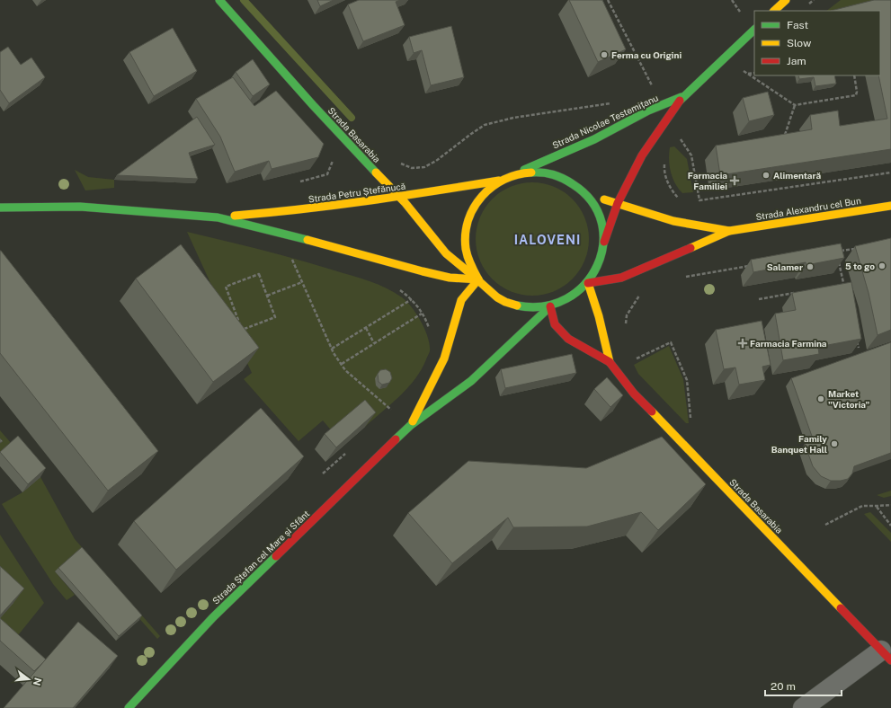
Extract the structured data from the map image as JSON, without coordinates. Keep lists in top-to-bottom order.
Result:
{
  "streets": {
    "main road": [
      "Strada Nicolae Testemițanu",
      "Strada Basarabia",
      "Strada Petru Ștefănucă",
      "Strada Alexandru cel Bun",
      "Strada Ștefan cel Mare și Sfânt"
    ]
  },
  "crossings": [
    ["Strada Nicolae Testemițanu", "Strada Basarabia"],
    ["Strada Nicolae Testemițanu", "Strada Alexandru cel Bun"],
    ["Strada Basarabia", "Strada Petru Ștefănucă"],
    ["Strada Basarabia", "Strada Alexandru cel Bun"],
    ["Strada Basarabia", "Strada Ștefan cel Mare și Sfânt"],
    ["Strada Petru Ștefănucă", "Strada Ștefan cel Mare și Sfânt"]
  ],
  "districts": ["IALOVENI"],
  "places": {
    "other": [
      "Ferma cu Origini",
      "Alimentară",
      "5 to go",
      "Salamer",
      "Market \"Victoria\"",
      "Family Banquet Hall"
    ],
    "health": ["Farmacia Familiei", "Farmacia Farmina"]
  },
  "legend": ["Fast", "Slow", "Jam"],
  "scale_bar": "20 m",
  "north": "right"
}
